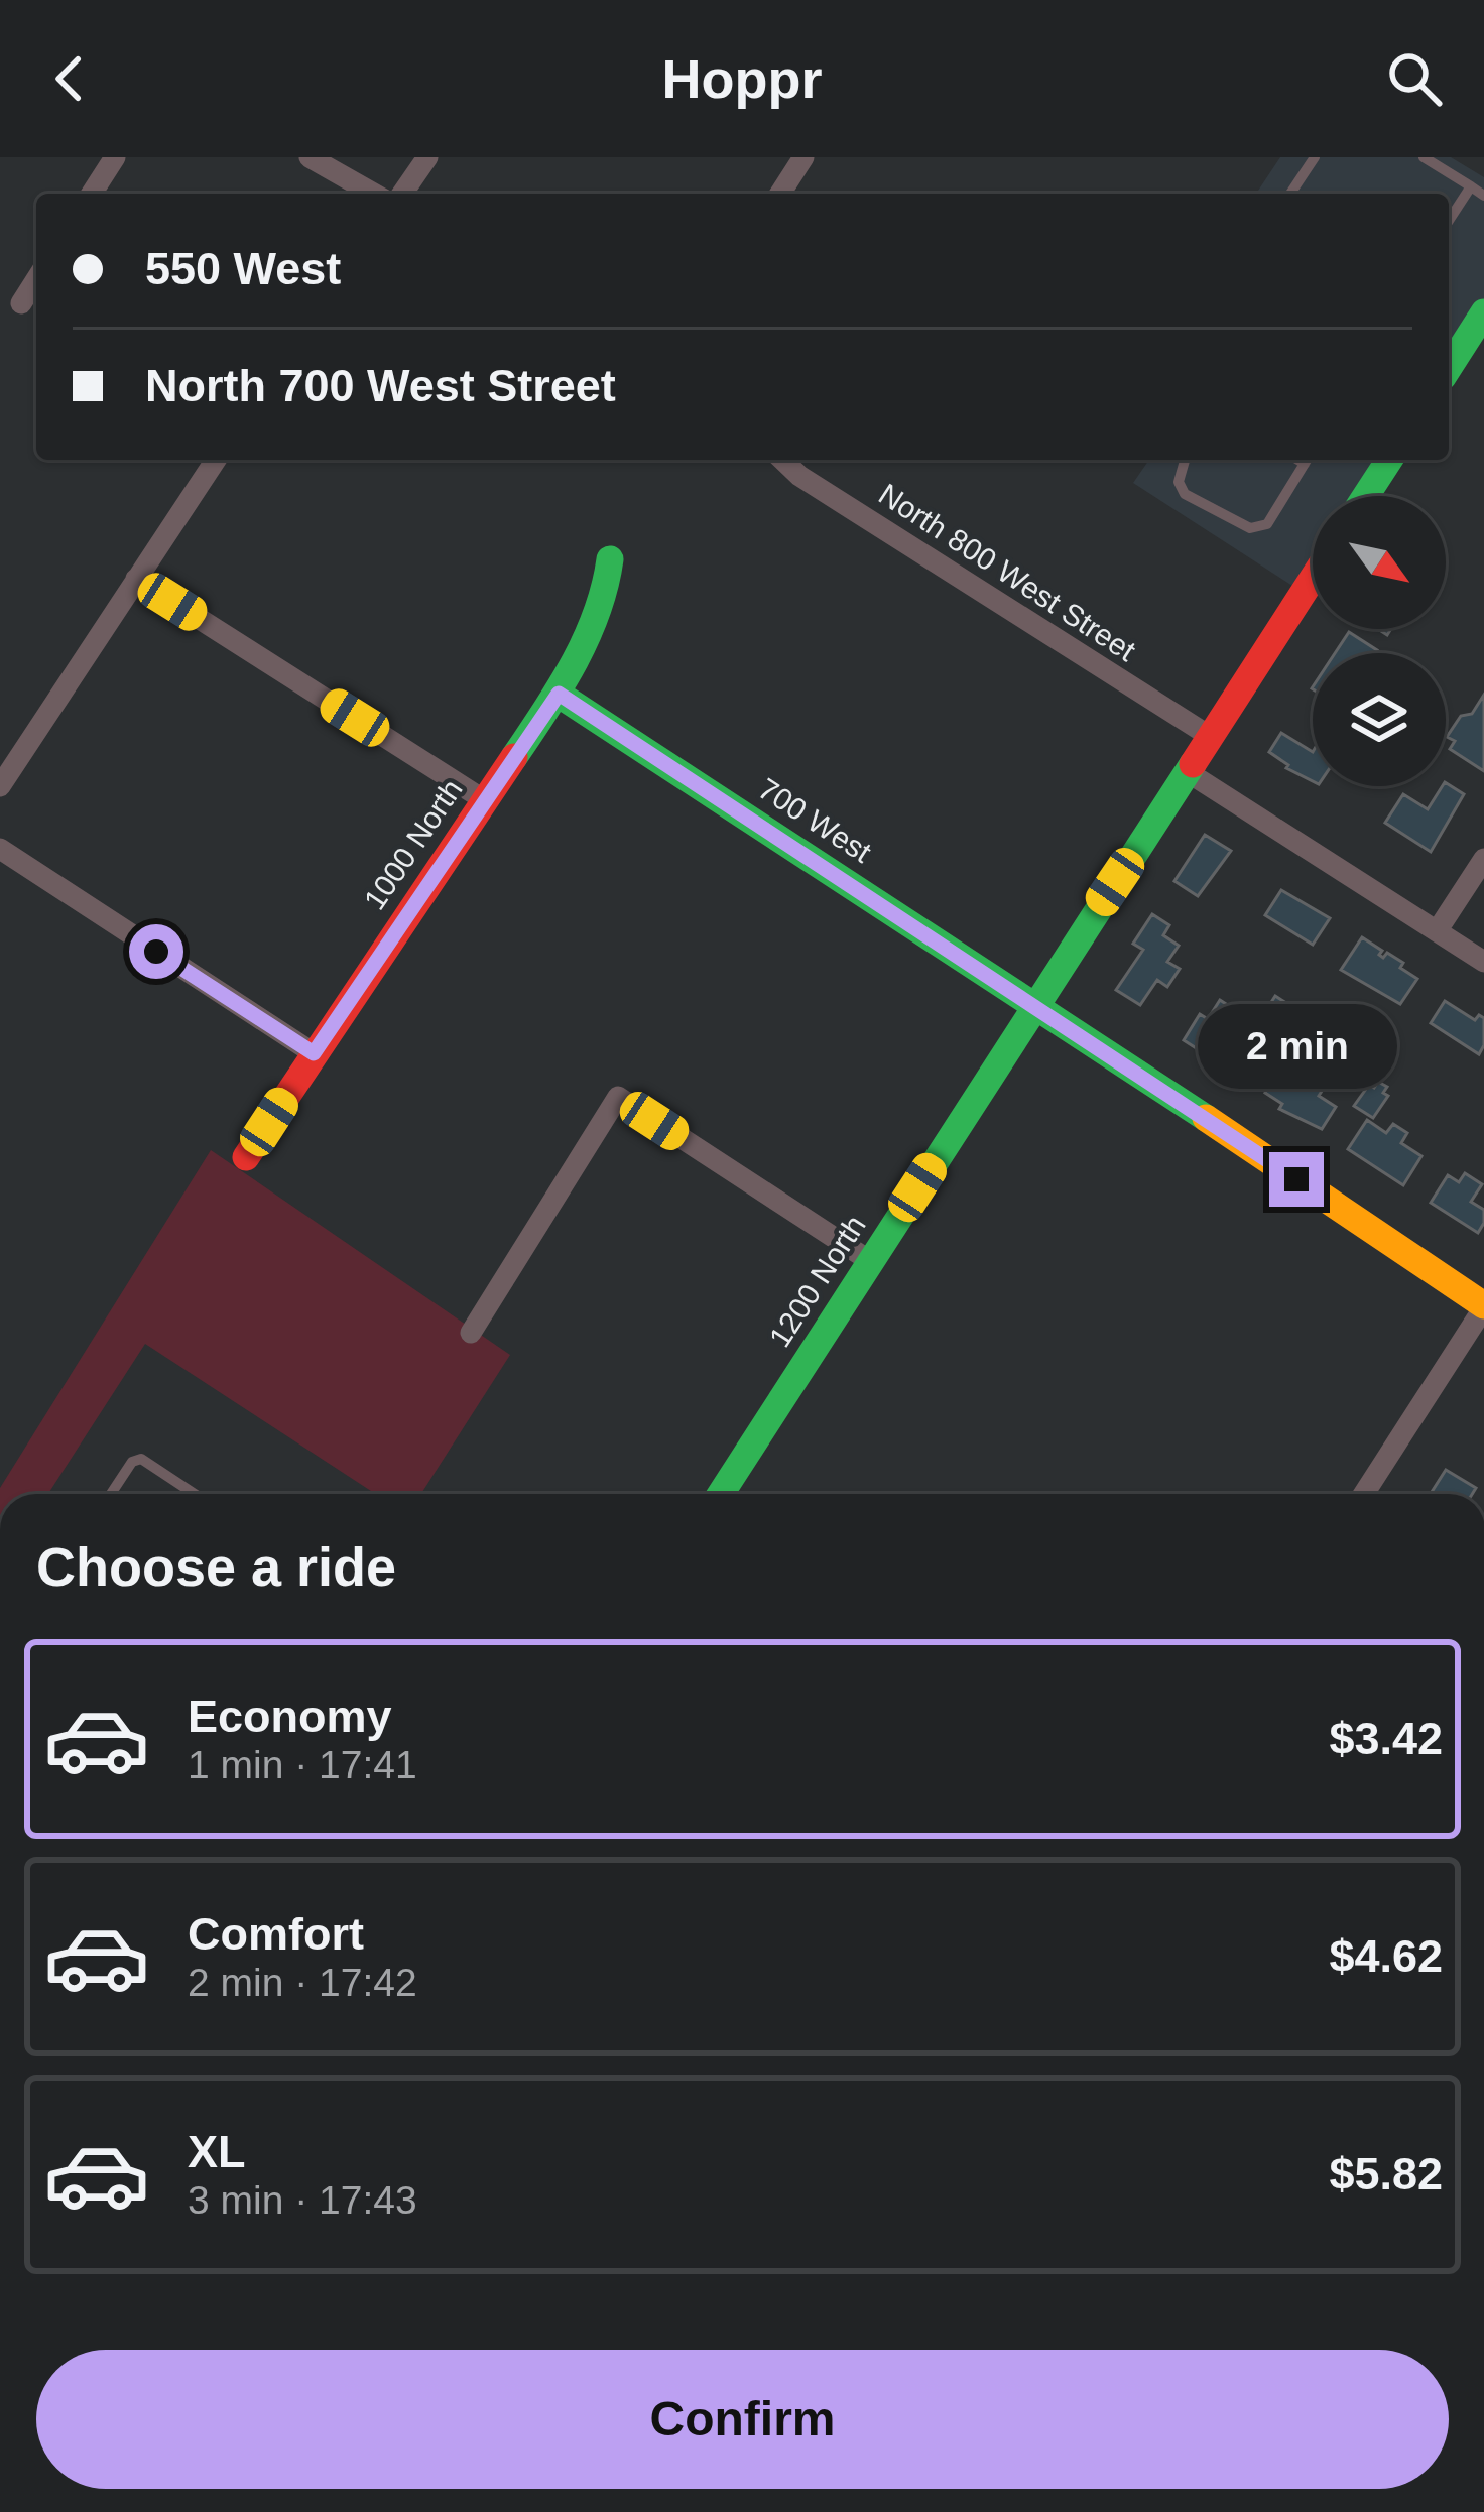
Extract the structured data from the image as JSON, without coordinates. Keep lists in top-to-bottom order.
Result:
{
  "streets": {
    "street": [
      "North 800 West Street",
      "700 West",
      "1000 North",
      "1200 North"
    ]
  },
  "crossings": [
    ["North 800 West Street", "1200 North"],
    ["700 West", "1000 North"],
    ["700 West", "1200 North"]
  ],
  "north": "bottom right",
  "page": {
    "header": "Hoppr",
    "banner": ["550 West", "North 700 West Street"],
    "bubble": "2 min",
    "heading": "Choose a ride",
    "list": [
      {
        "name": "Economy",
        "note": "1 min · 17:41",
        "value": "$3.42"
      },
      {
        "name": "Comfort",
        "note": "2 min · 17:42",
        "value": "$4.62"
      },
      {
        "name": "XL",
        "note": "3 min · 17:43",
        "value": "$5.82"
      }
    ],
    "buttons": "Confirm"
  }
}
